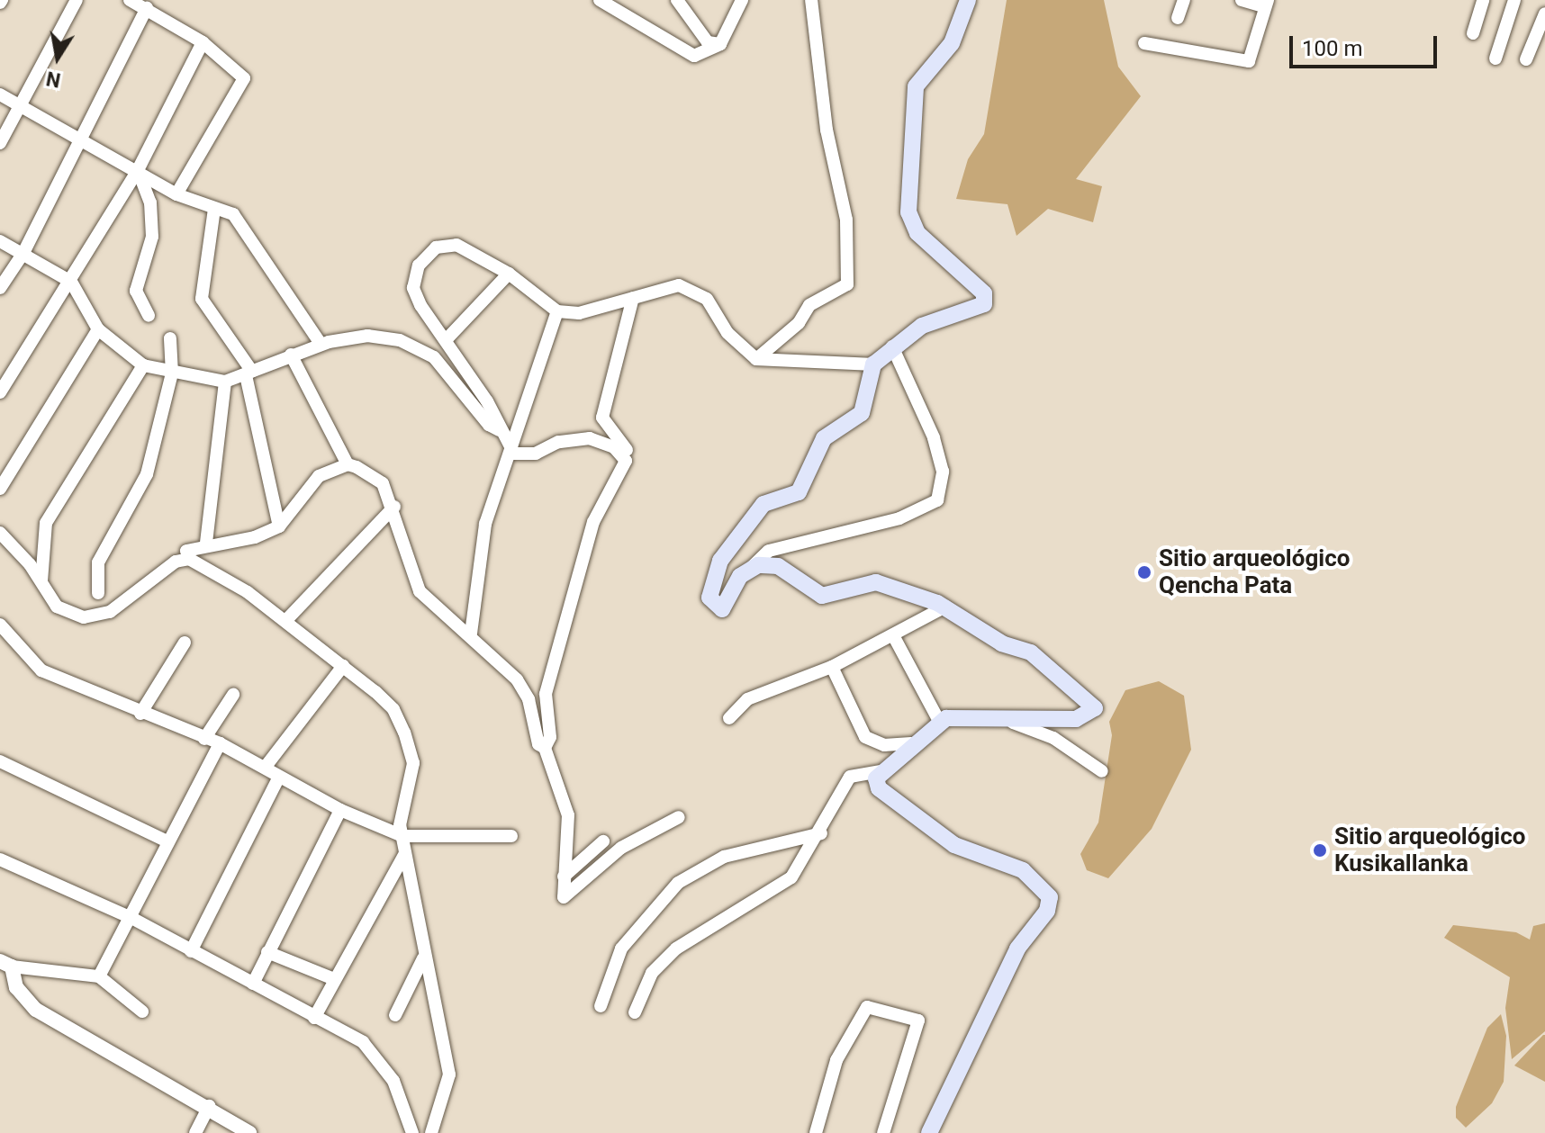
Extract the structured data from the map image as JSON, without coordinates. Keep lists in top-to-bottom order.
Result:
{
  "places": ["Sitio arqueológico Qencha Pata", "Sitio arqueológico Kusikallanka"],
  "scale_bar": "100 m",
  "north": "bottom"
}
